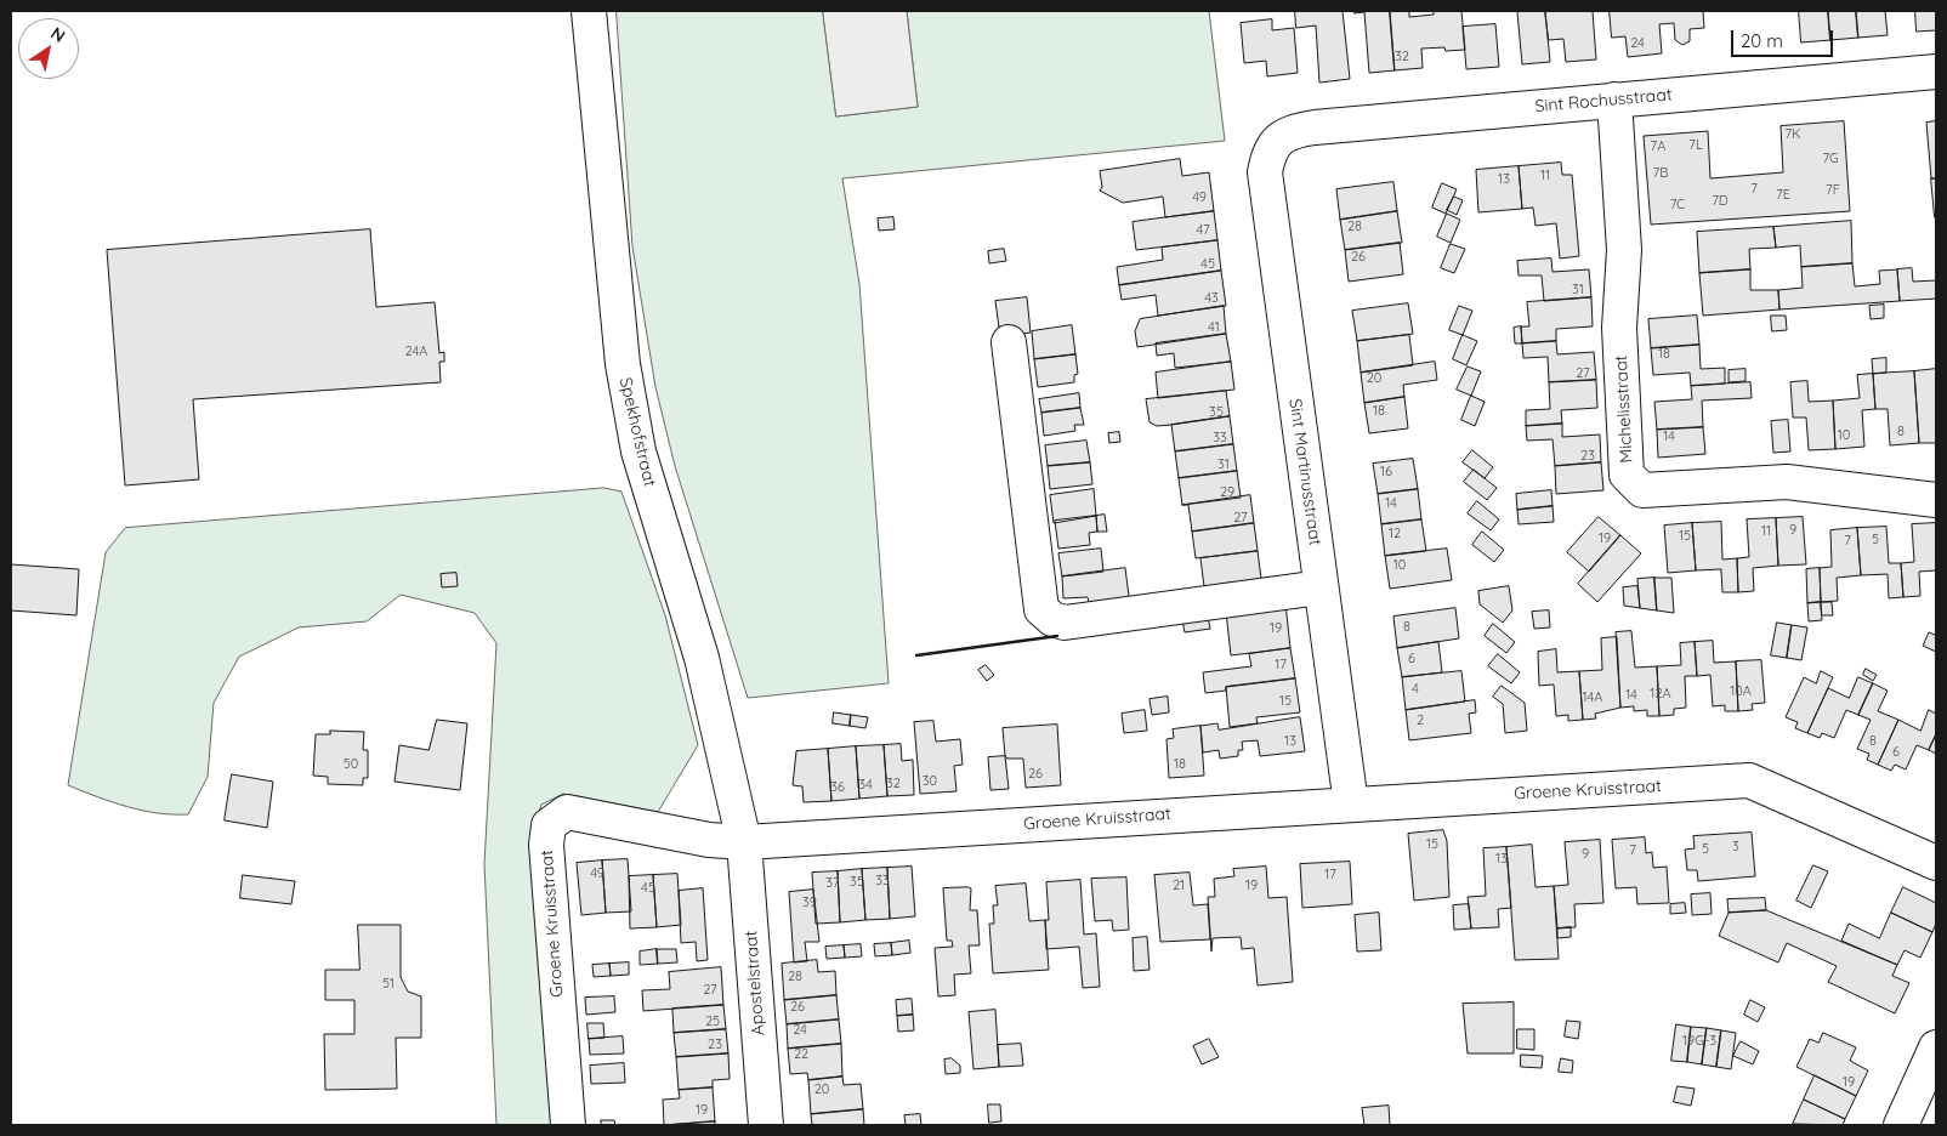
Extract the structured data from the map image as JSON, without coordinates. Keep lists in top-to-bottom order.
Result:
{
  "streets": {
    "street": [
      "Sint Rochusstraat",
      "Michelisstraat",
      "Spekhofstraat",
      "Sint Martinusstraat",
      "Groene Kruisstraat",
      "Apostelstraat"
    ]
  },
  "crossings": [
    ["Sint Rochusstraat", "Michelisstraat"],
    ["Sint Rochusstraat", "Sint Martinusstraat"],
    ["Spekhofstraat", "Groene Kruisstraat"],
    ["Spekhofstraat", "Apostelstraat"],
    ["Sint Martinusstraat", "Groene Kruisstraat"],
    ["Groene Kruisstraat", "Apostelstraat"]
  ],
  "house_numbers": [
    "24",
    "32",
    "7K",
    "7L",
    "7A",
    "7G",
    "7B",
    "11",
    "13",
    "7",
    "7F",
    "7E",
    "49",
    "7D",
    "7C",
    "28",
    "47",
    "26",
    "45",
    "31",
    "43",
    "41",
    "24A",
    "18",
    "27",
    "20",
    "18",
    "35",
    "8",
    "10",
    "14",
    "33",
    "23",
    "31",
    "16",
    "29",
    "14",
    "27",
    "9",
    "11",
    "12",
    "15",
    "19",
    "5",
    "7",
    "10",
    "8",
    "19",
    "6",
    "17",
    "4",
    "10A",
    "12A",
    "14",
    "14A",
    "15",
    "2",
    "13",
    "8",
    "6",
    "50",
    "18",
    "26",
    "30",
    "32",
    "34",
    "36",
    "15",
    "3",
    "5",
    "7",
    "9",
    "13",
    "49",
    "17",
    "33",
    "35",
    "37",
    "21",
    "19",
    "45",
    "39",
    "28",
    "51",
    "27",
    "26",
    "25",
    "24",
    "19G-3",
    "23",
    "22",
    "19",
    "20",
    "19"
  ],
  "scale_bar": "20 m",
  "north": "top right"
}
